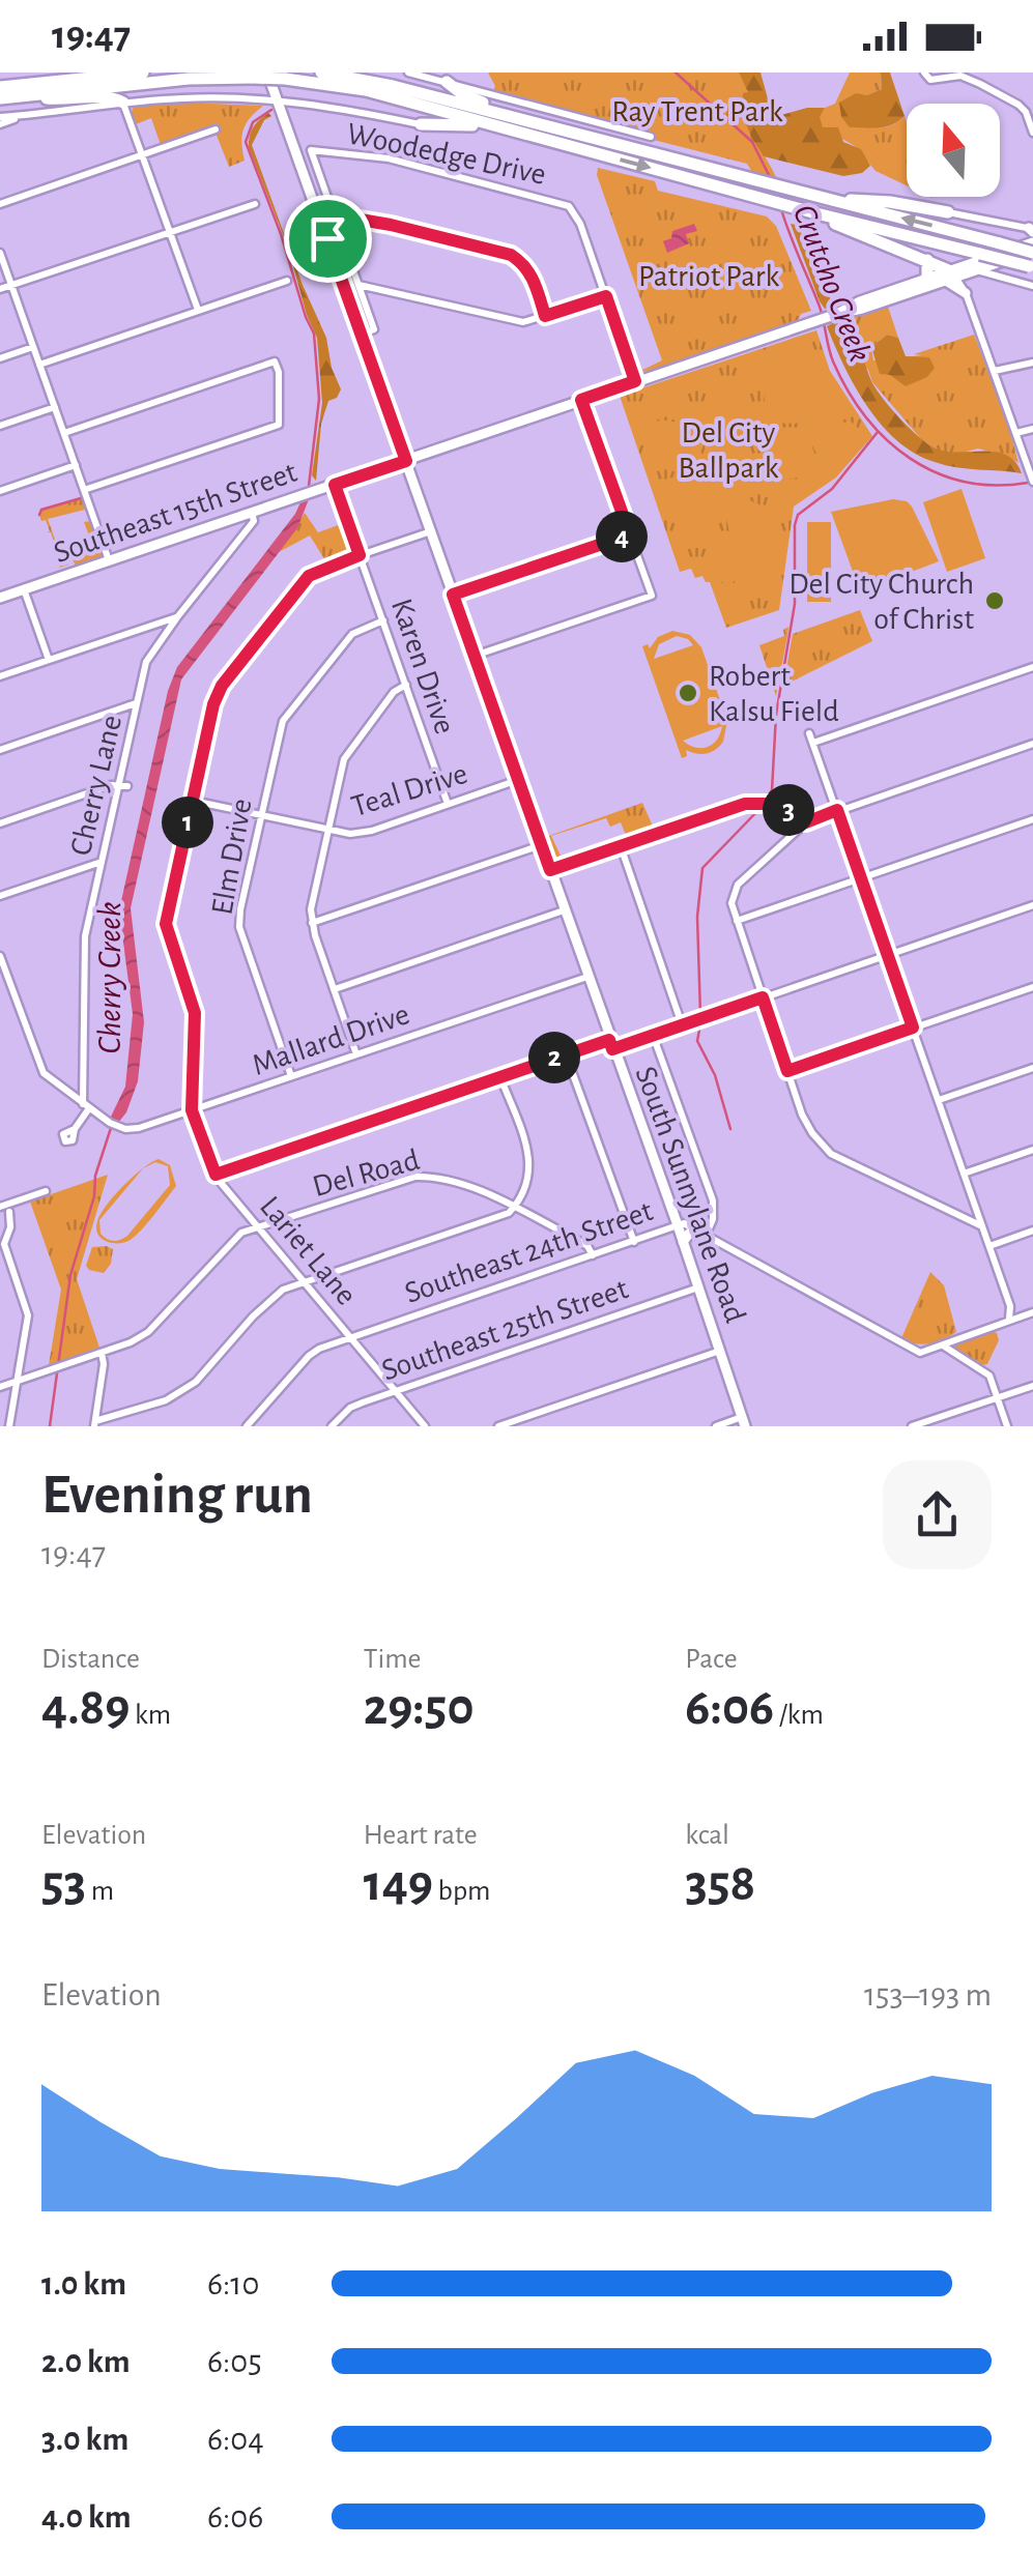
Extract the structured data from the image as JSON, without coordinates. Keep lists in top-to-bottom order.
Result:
{
  "streets": {
    "main road": ["Southeast 15th Street", "South Sunnylane Road"],
    "street": [
      "Woodedge Drive",
      "Karen Drive",
      "Cherry Lane",
      "Teal Drive",
      "Elm Drive",
      "Mallard Drive",
      "Del Road",
      "Lariet Lane",
      "Southeast 24th Street",
      "Southeast 25th Street"
    ]
  },
  "crossings": [
    ["Woodedge Drive", "Southeast 15th Street"],
    ["Woodedge Drive", "South Sunnylane Road"],
    ["Southeast 15th Street", "Karen Drive"],
    ["Southeast 15th Street", "Cherry Lane"],
    ["Southeast 15th Street", "South Sunnylane Road"],
    ["Karen Drive", "Teal Drive"],
    ["Karen Drive", "Elm Drive"],
    ["Karen Drive", "Lariet Lane"],
    ["Cherry Lane", "Mallard Drive"],
    ["Teal Drive", "Elm Drive"],
    ["Teal Drive", "South Sunnylane Road"],
    ["Teal Drive", "Lariet Lane"],
    ["Elm Drive", "Mallard Drive"],
    ["Mallard Drive", "South Sunnylane Road"],
    ["Mallard Drive", "Lariet Lane"],
    ["Del Road", "Lariet Lane"],
    ["Del Road", "Southeast 24th Street"],
    ["South Sunnylane Road", "Lariet Lane"],
    ["South Sunnylane Road", "Southeast 24th Street"],
    ["South Sunnylane Road", "Southeast 25th Street"],
    ["Lariet Lane", "Southeast 24th Street"],
    ["Lariet Lane", "Southeast 25th Street"]
  ],
  "water": ["Crutcho Creek", "Cherry Creek"],
  "parks": ["Ray Trent Park", "Patriot Park", "Del City Ballpark"],
  "places": ["Del City Church of Christ", "Robert Kalsu Field"],
  "north": "top",
  "page": {
    "status": "19:47",
    "pins": [
      "4",
      "3",
      "1",
      "2"
    ],
    "heading": ["Evening run", "19:47"],
    "stats": [
      ["Distance", "4.89 km"],
      ["Time", "29:50"],
      ["Pace", "6:06 /km"],
      ["Elevation", "53 m"],
      ["Heart rate", "149 bpm"],
      ["kcal", "358"]
    ],
    "chart": ["Elevation", "153–193 m"],
    "list": [
      {
        "name": "1.0 km",
        "note": "6:10"
      },
      {
        "name": "2.0 km",
        "note": "6:05"
      },
      {
        "name": "3.0 km",
        "note": "6:04"
      },
      {
        "name": "4.0 km",
        "note": "6:06"
      }
    ]
  }
}
